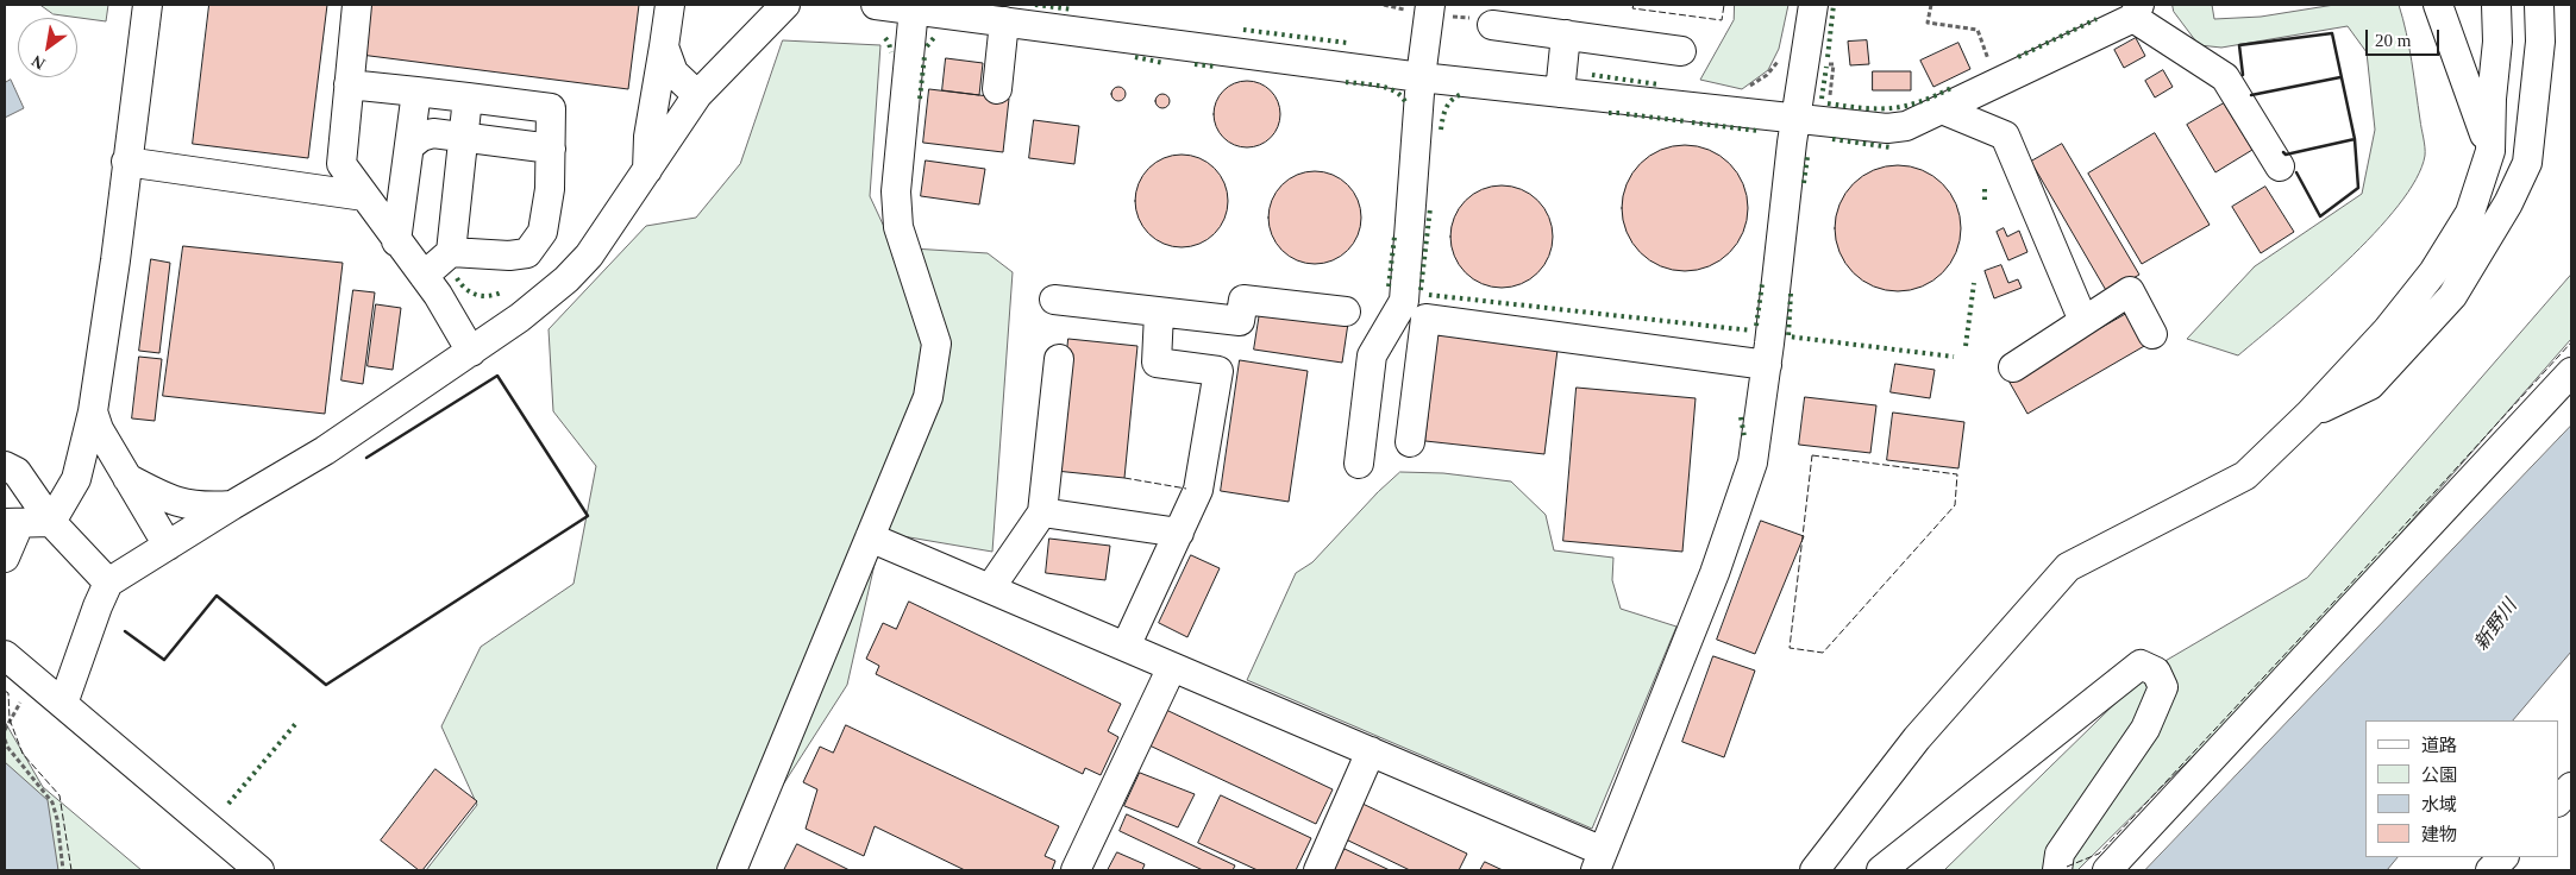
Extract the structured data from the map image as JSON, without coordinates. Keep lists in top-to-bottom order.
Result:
{
  "water": ["新野川"],
  "legend": [
    "道路",
    "公園",
    "水域",
    "建物"
  ],
  "scale_bar": "20 m",
  "north": "bottom left"
}
